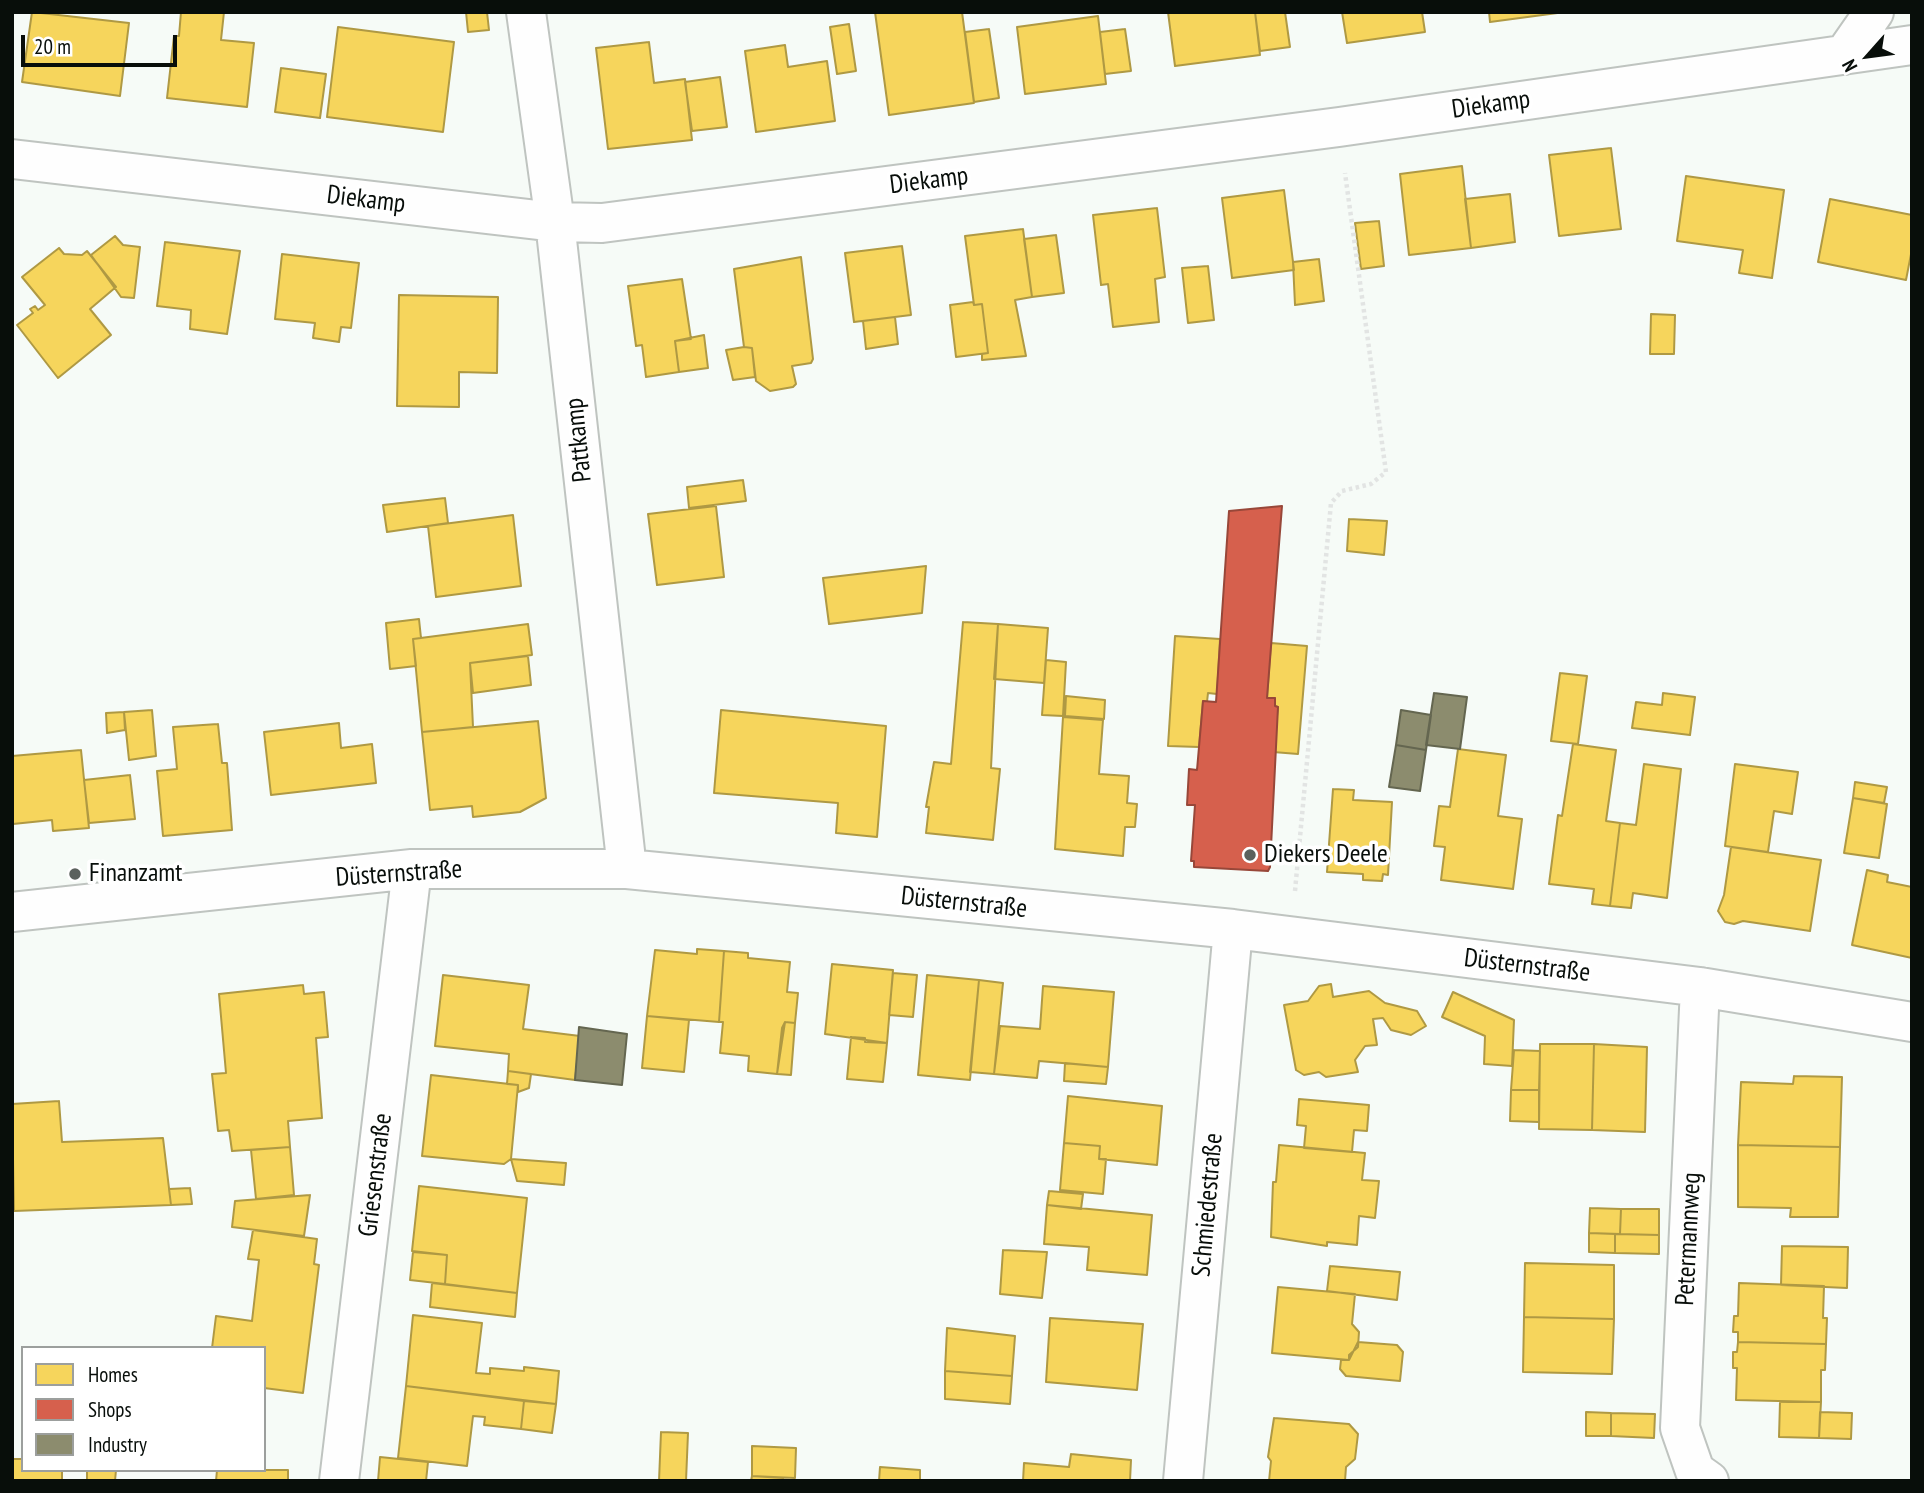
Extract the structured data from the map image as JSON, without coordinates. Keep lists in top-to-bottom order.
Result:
{
  "streets": {
    "street": [
      "Diekamp",
      "Pattkamp",
      "Düsternstraße",
      "Griesenstraße",
      "Schmiedestraße",
      "Petermannweg"
    ]
  },
  "crossings": [
    ["Diekamp", "Pattkamp"],
    ["Pattkamp", "Düsternstraße"],
    ["Düsternstraße", "Griesenstraße"],
    ["Düsternstraße", "Schmiedestraße"],
    ["Düsternstraße", "Petermannweg"]
  ],
  "places": ["Diekers Deele", "Finanzamt"],
  "legend": ["Homes", "Shops", "Industry"],
  "scale_bar": "20 m",
  "north": "bottom left"
}
